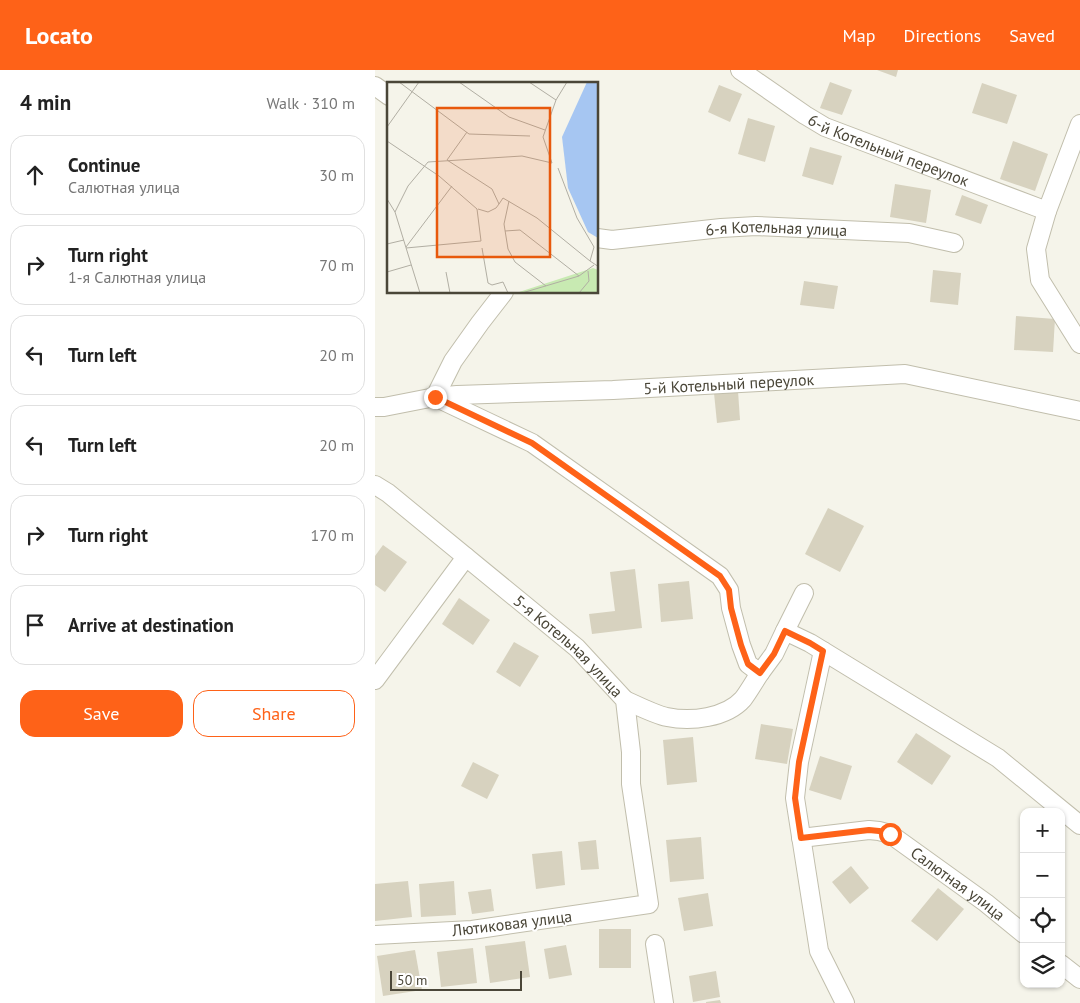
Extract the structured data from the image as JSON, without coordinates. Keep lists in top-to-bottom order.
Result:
{
  "streets": {
    "street": [
      "6-й Котельный переулок",
      "6-я Котельная улица",
      "5-й Котельный переулок",
      "5-я Котельная улица",
      "Салютная улица",
      "Лютиковая улица"
    ]
  },
  "crossings": [
    ["5-я Котельная улица", "Лютиковая улица"]
  ],
  "scale_bar": "50 m",
  "page": {
    "header": "Locato",
    "nav": ["Map", "Directions", "Saved"],
    "heading": ["4 min", "Walk · 310 m"],
    "list": [
      ["Continue", "Салютная улица", "30 m"],
      ["Turn right", "1-я Салютная улица", "70 m"],
      ["Turn left", "20 m"],
      ["Turn left", "20 m"],
      ["Turn right", "170 m"],
      "Arrive at destination"
    ],
    "buttons": ["Save", "Share"],
    "map_buttons": ["+", "−"],
    "scale": "50 m"
  }
}
